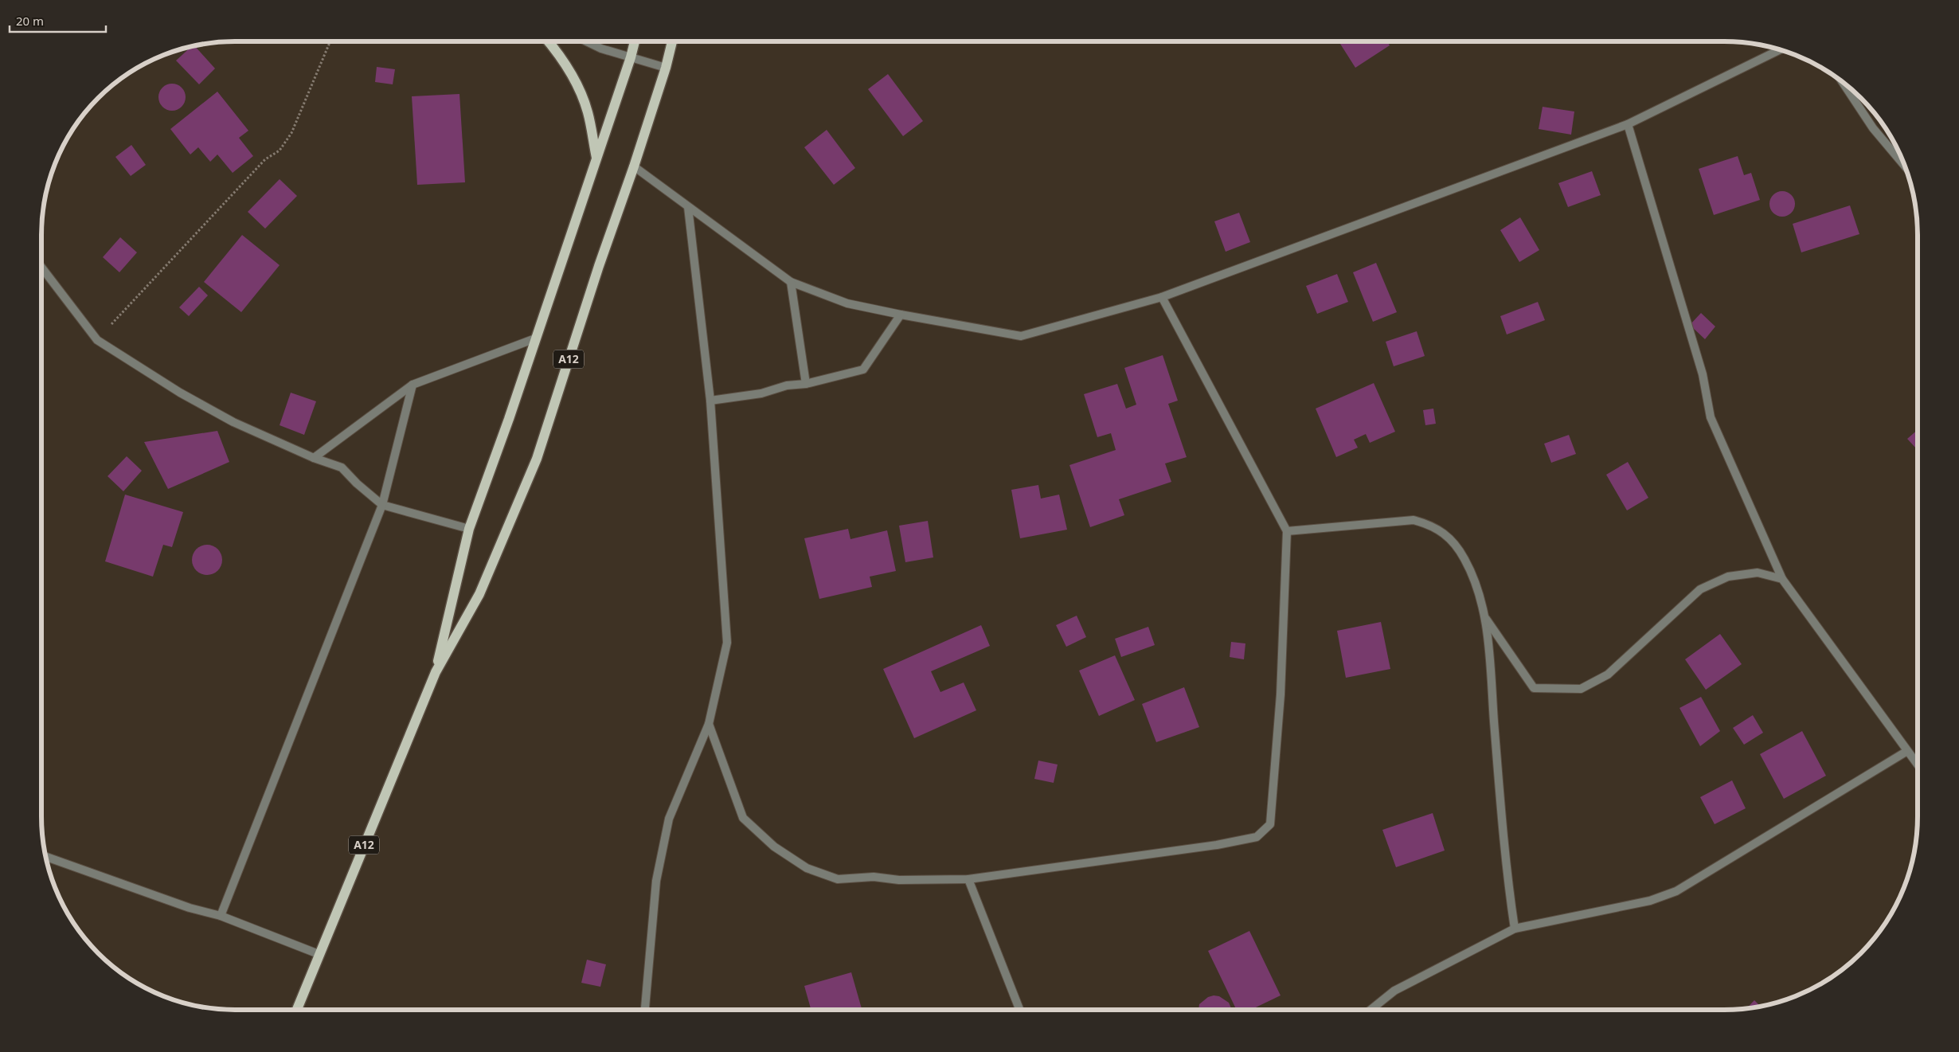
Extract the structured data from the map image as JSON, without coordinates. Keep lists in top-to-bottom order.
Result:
{
  "streets": {
    "main road": ["A12"]
  },
  "scale_bar": "20 m"
}
